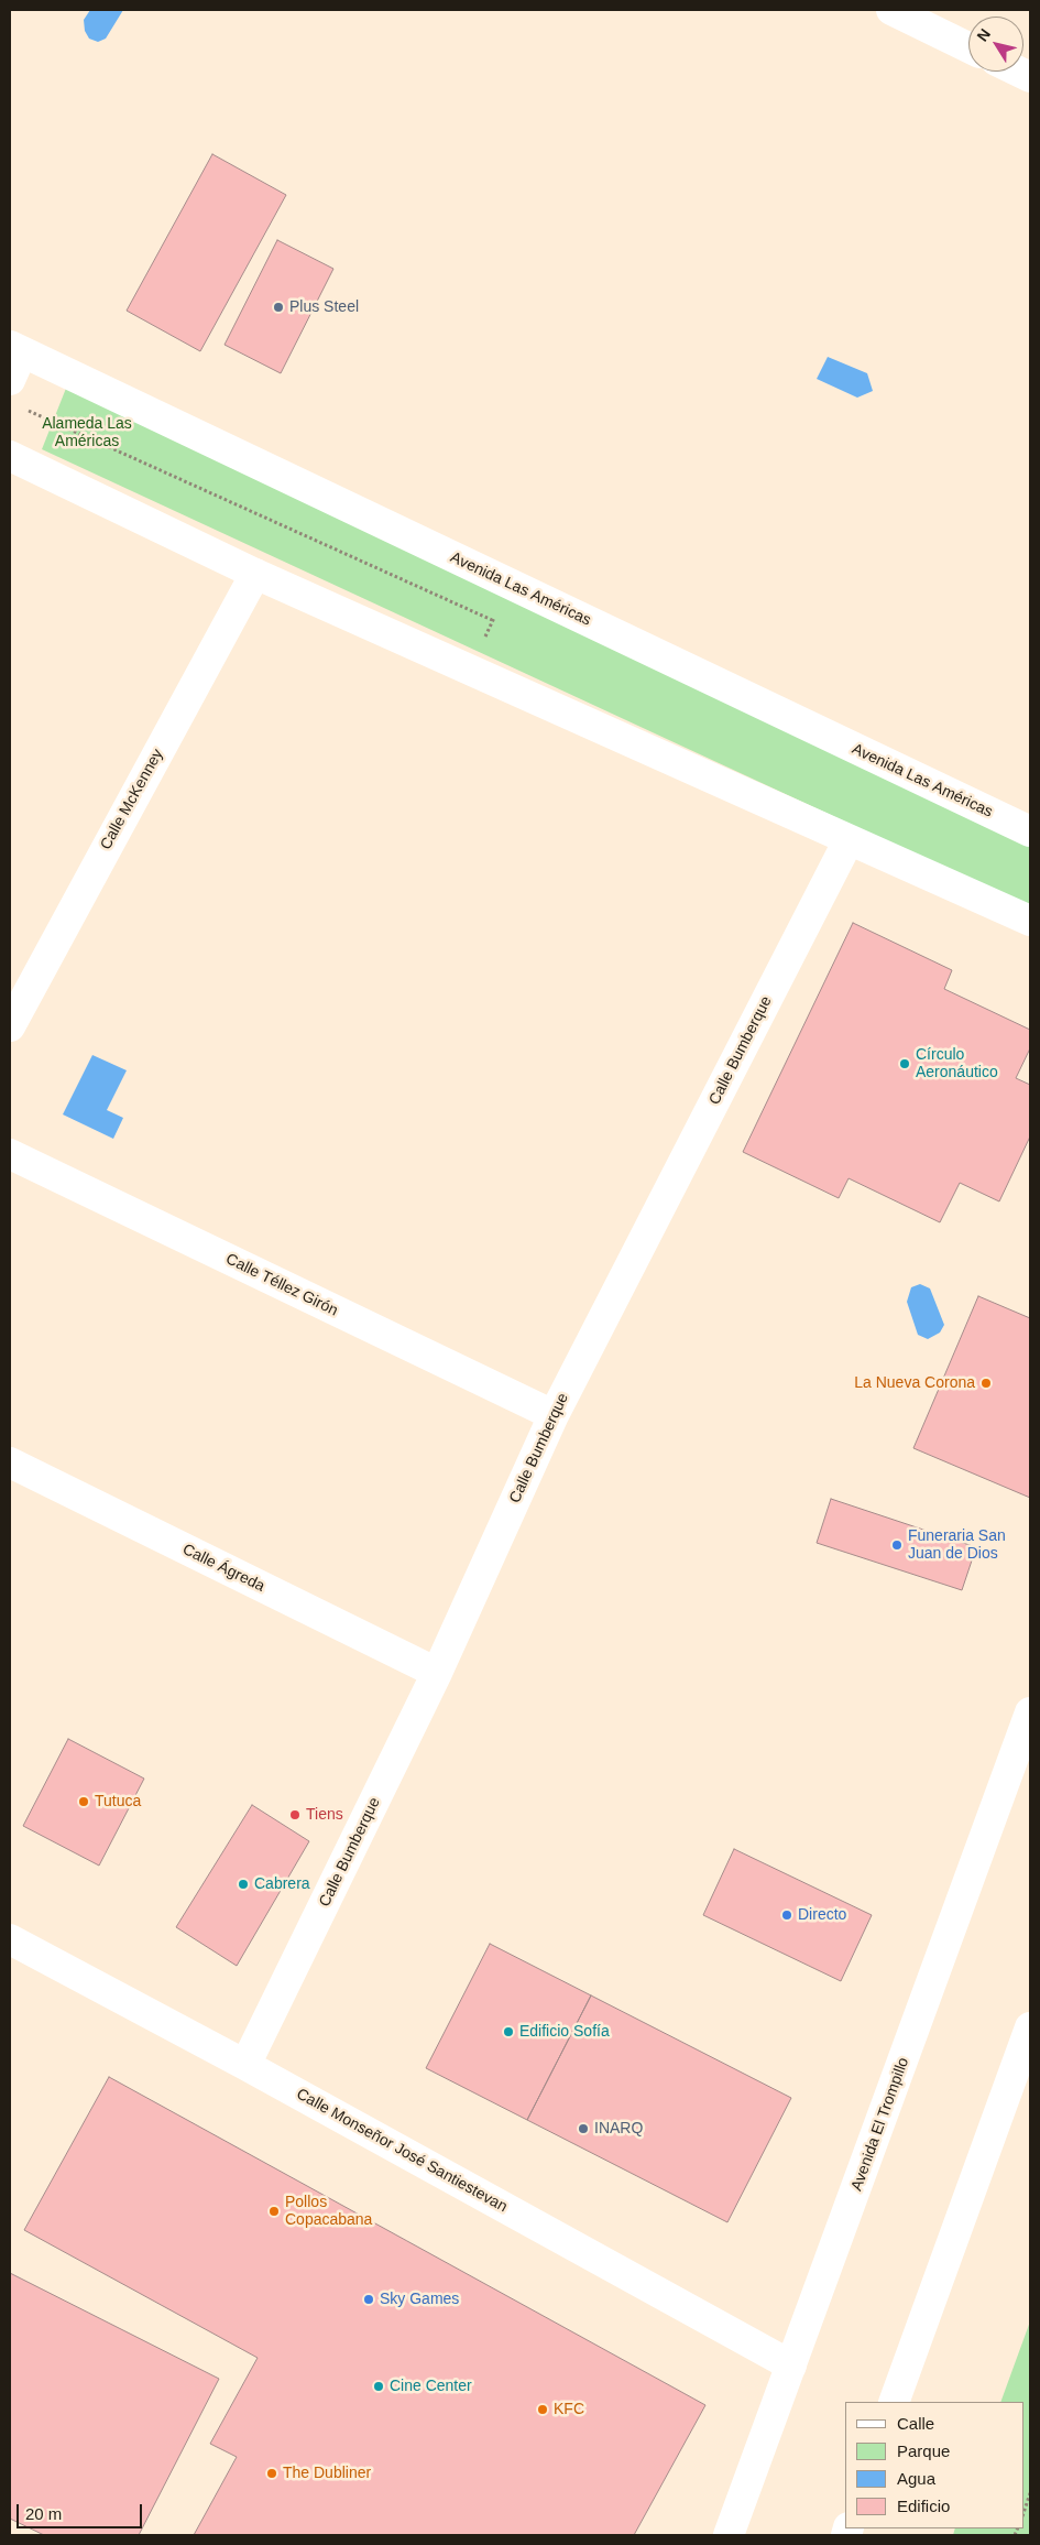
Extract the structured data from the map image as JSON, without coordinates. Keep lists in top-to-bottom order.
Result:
{
  "streets": {
    "street": [
      "Avenida Las Américas",
      "Calle McKenney",
      "Calle Bumberque",
      "Calle Téllez Girón",
      "Calle Ágreda",
      "Avenida El Trompillo",
      "Calle Monseñor José Santiestevan"
    ]
  },
  "crossings": [
    ["Calle Bumberque", "Calle Téllez Girón"],
    ["Calle Bumberque", "Calle Ágreda"],
    ["Calle Bumberque", "Calle Monseñor José Santiestevan"],
    ["Avenida El Trompillo", "Calle Monseñor José Santiestevan"]
  ],
  "parks": ["Alameda Las Américas"],
  "places": [
    "Plus Steel",
    "Círculo Aeronáutico",
    "La Nueva Corona",
    "Funeraria San Juan de Dios",
    "Tutuca",
    "Tiens",
    "Cabrera",
    "Directo",
    "Edificio Sofía",
    "INARQ",
    "Pollos Copacabana",
    "Sky Games",
    "Cine Center",
    "KFC",
    "The Dubliner"
  ],
  "legend": [
    "Calle",
    "Parque",
    "Agua",
    "Edificio"
  ],
  "scale_bar": "20 m",
  "north": "top left"
}
